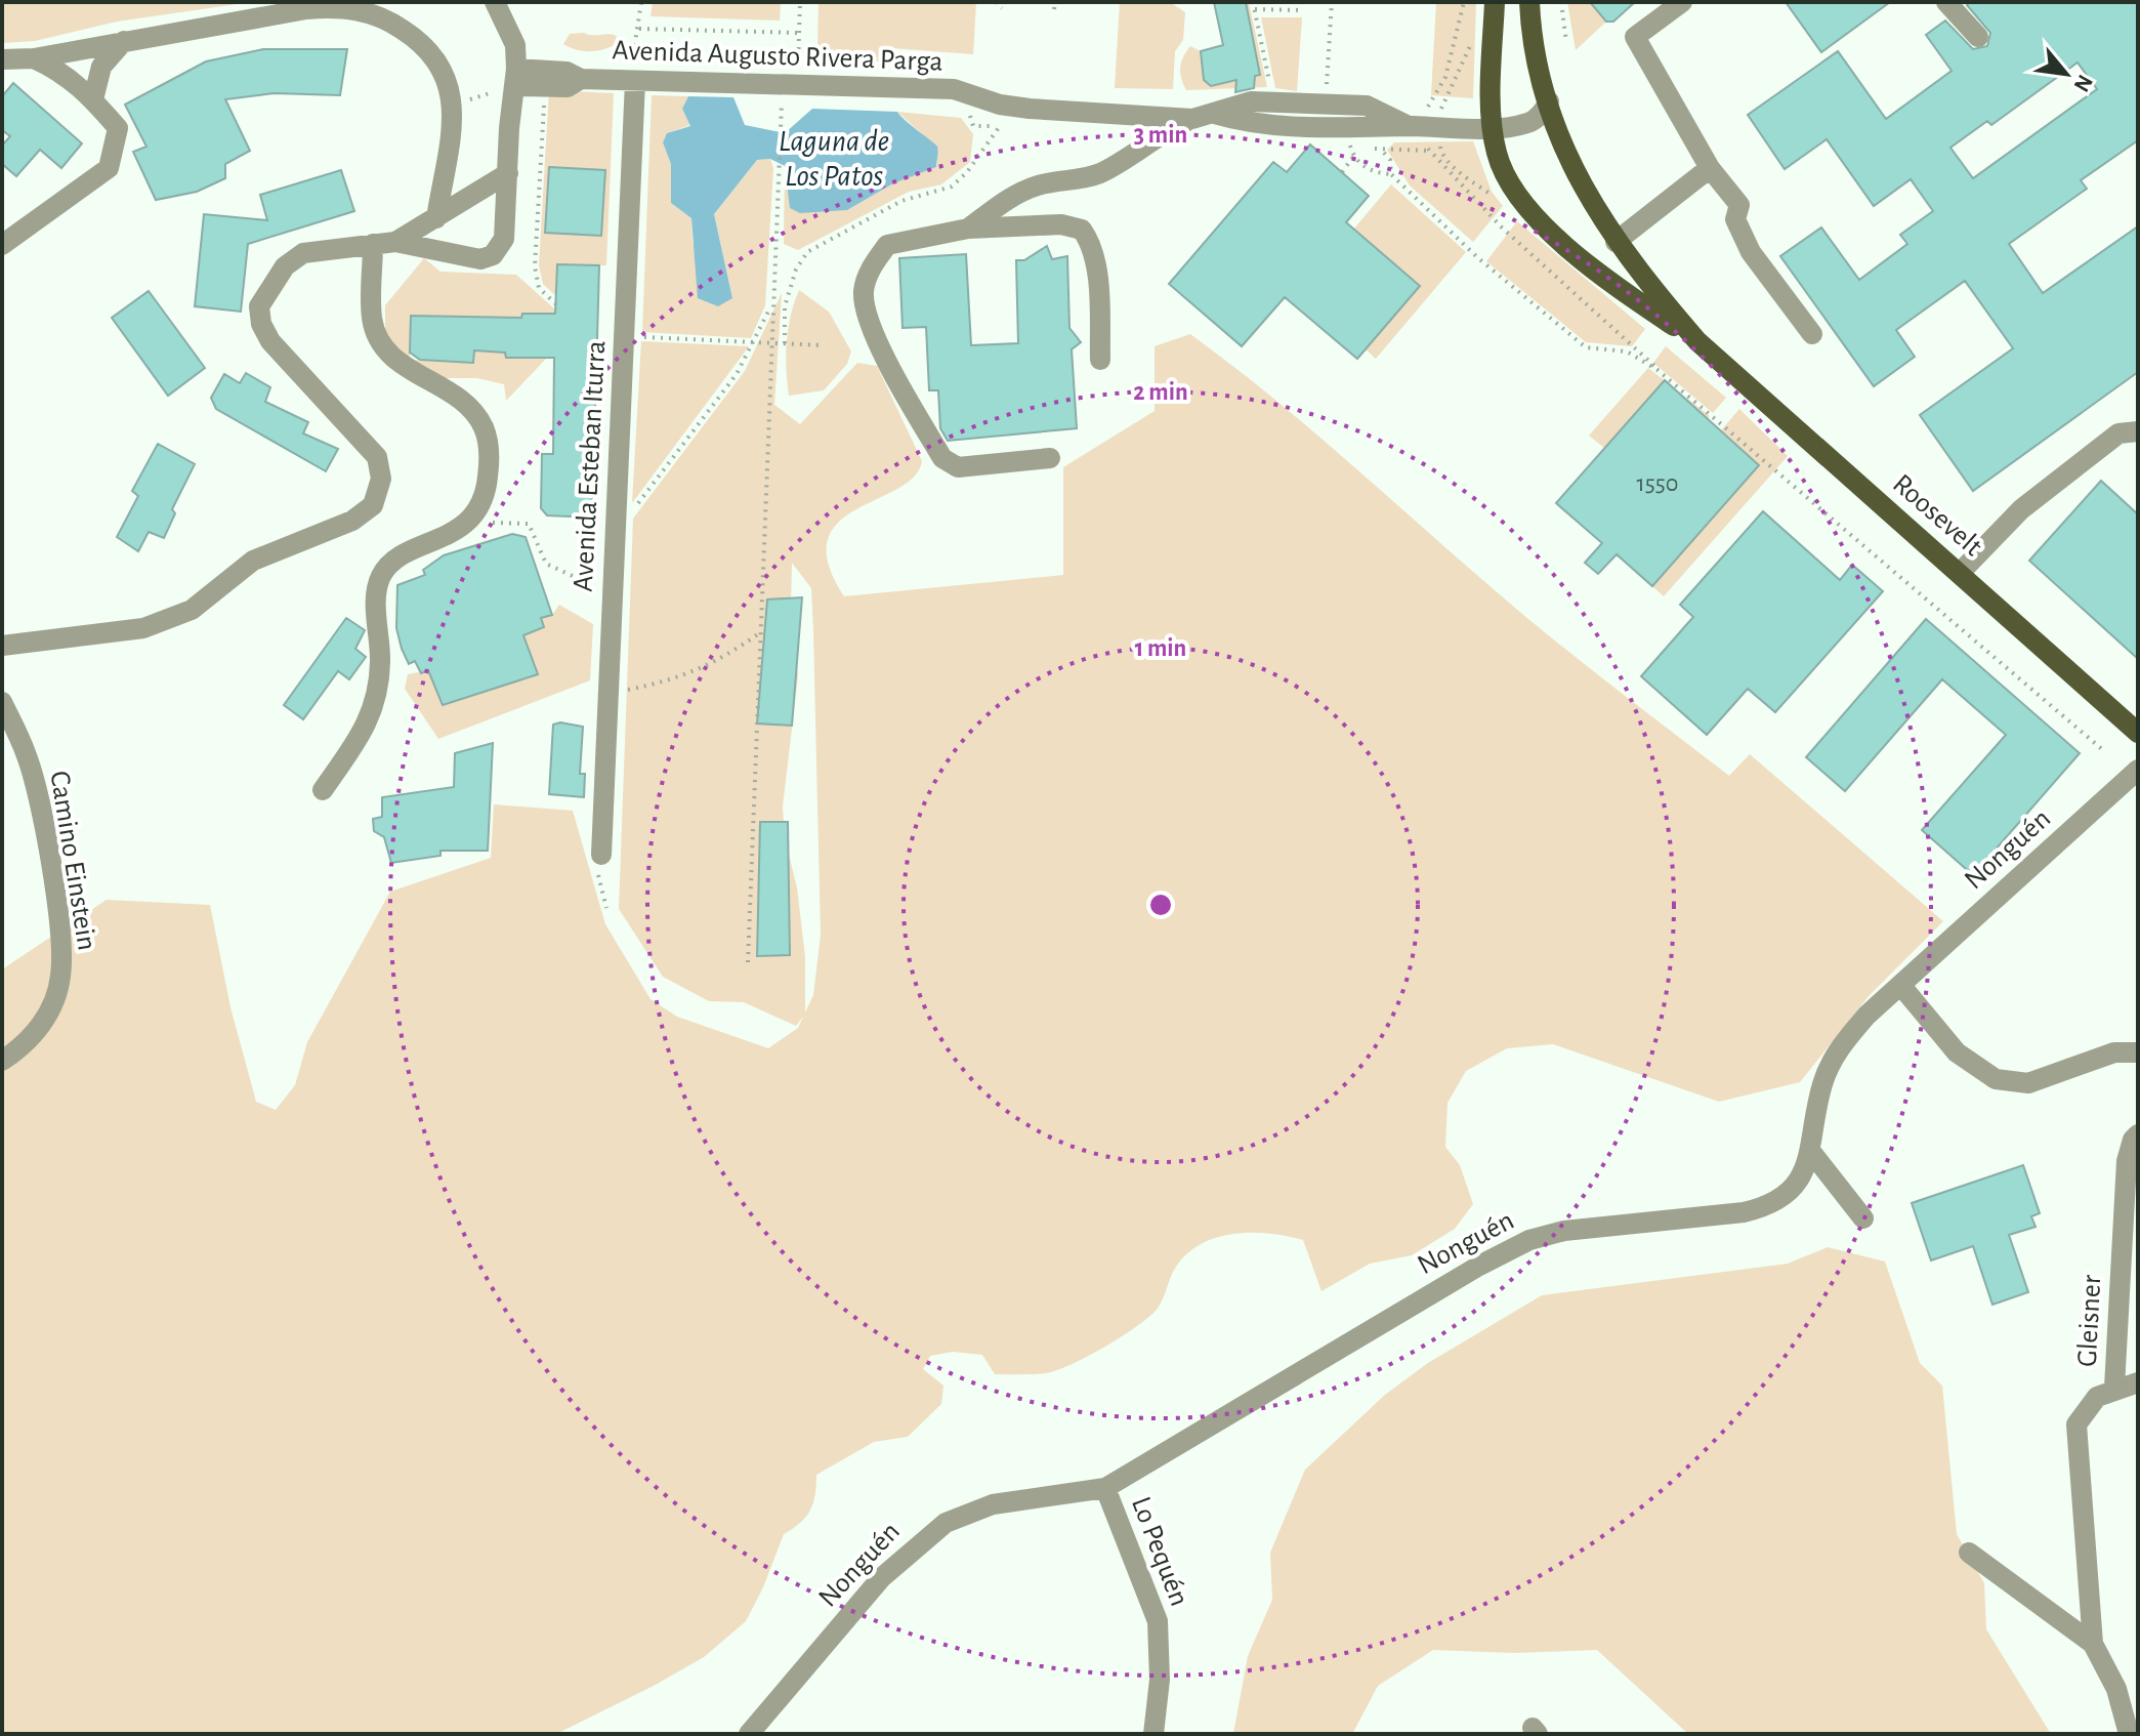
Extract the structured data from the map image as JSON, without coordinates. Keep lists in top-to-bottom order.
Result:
{
  "streets": {
    "main road": ["Roosevelt"],
    "street": [
      "Avenida Augusto Rivera Parga",
      "Avenida Esteban Iturra",
      "Nonguén",
      "Camino Einstein",
      "Gleisner",
      "Lo Pequén"
    ]
  },
  "crossings": [
    ["Avenida Augusto Rivera Parga", "Avenida Esteban Iturra"],
    ["Avenida Augusto Rivera Parga", "Roosevelt"],
    ["Nonguén", "Lo Pequén"]
  ],
  "water": ["Laguna de Los Patos"],
  "house_numbers": ["1550"],
  "north": "bottom right",
  "rings": ["3 min", "2 min", "1 min"]
}
